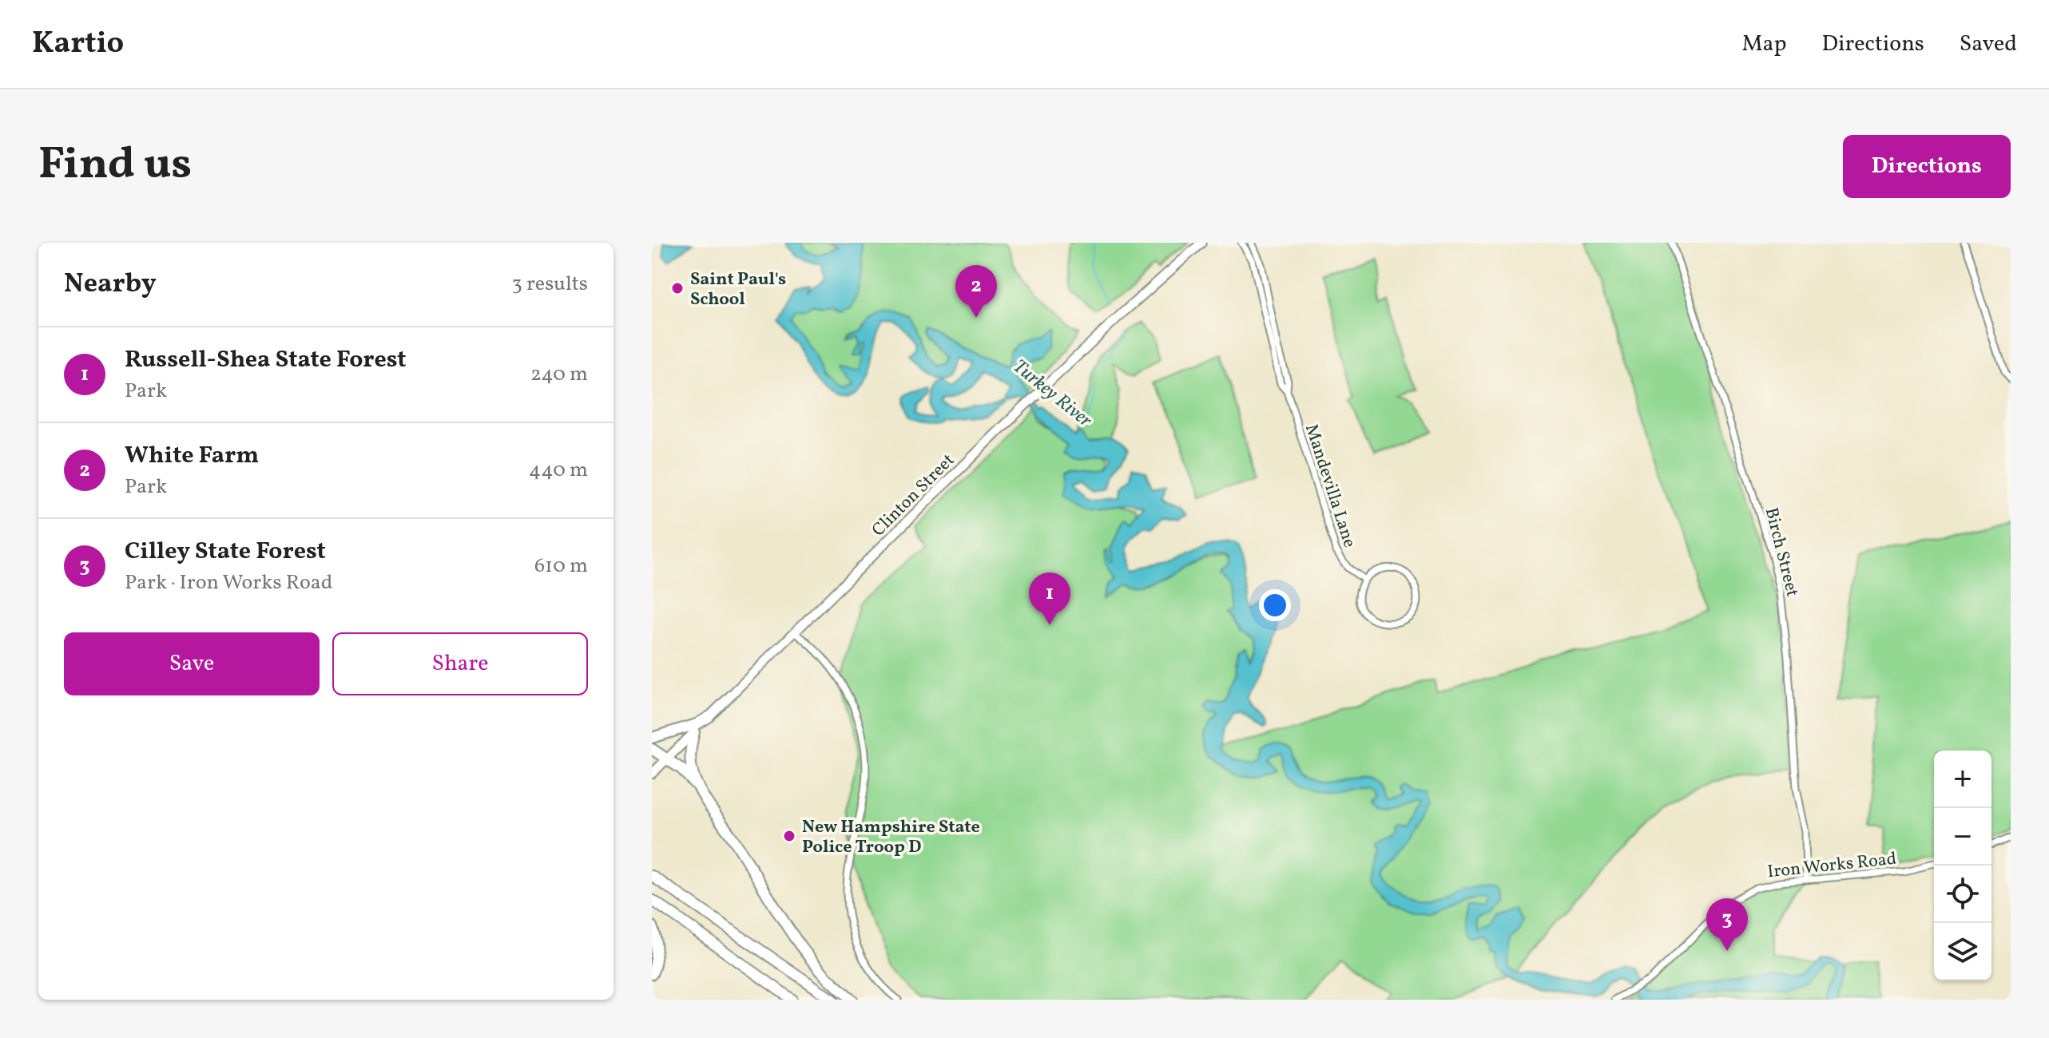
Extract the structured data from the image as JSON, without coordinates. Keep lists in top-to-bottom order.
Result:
{
  "streets": {
    "main road": ["Clinton Street"],
    "street": ["Mandevilla Lane", "Birch Street", "Iron Works Road"]
  },
  "crossings": [
    ["Birch Street", "Iron Works Road"]
  ],
  "water": ["Turkey River"],
  "places": ["Saint Paul's School", "New Hampshire State Police Troop D"],
  "page": {
    "header": "Kartio",
    "nav": ["Map", "Directions", "Saved"],
    "title": "Find us",
    "buttons": [
      "Directions",
      ["Save", "Share"]
    ],
    "heading": ["Nearby", "3 results"],
    "pins": ["2", "1", "3"],
    "list": [
      {
        "mark": "1",
        "name": "Russell-Shea State Forest",
        "note": "Park",
        "value": "240 m"
      },
      {
        "mark": "2",
        "name": "White Farm",
        "note": "Park",
        "value": "440 m"
      },
      {
        "mark": "3",
        "name": "Cilley State Forest",
        "note": "Park · Iron Works Road",
        "value": "610 m"
      }
    ],
    "map_buttons": ["+", "−"]
  }
}
